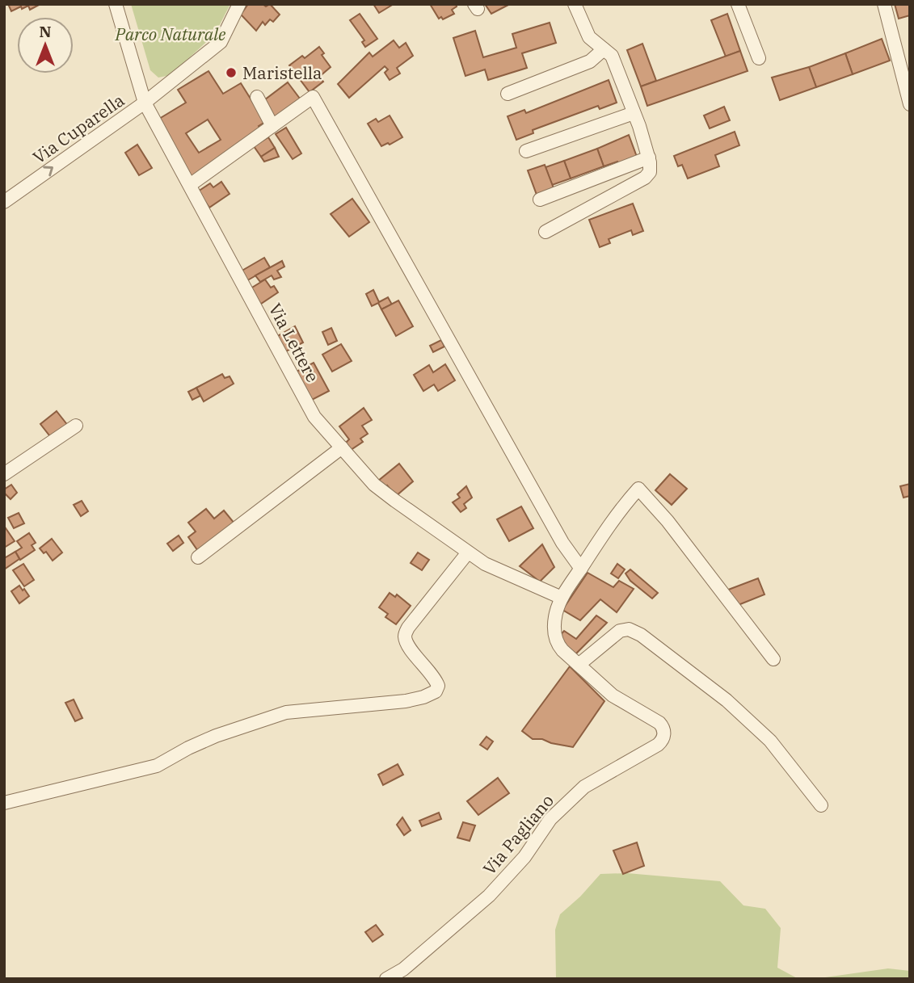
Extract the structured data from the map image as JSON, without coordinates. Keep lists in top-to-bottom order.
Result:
{
  "streets": {
    "street": ["Via Cuparella", "Via Lettere", "Via Pagliano"]
  },
  "crossings": [
    ["Via Cuparella", "Via Lettere"],
    ["Via Lettere", "Via Pagliano"]
  ],
  "one_way": ["Via Cuparella"],
  "parks": ["Parco Naturale"],
  "places": ["Maristella"],
  "north": "top"
}
